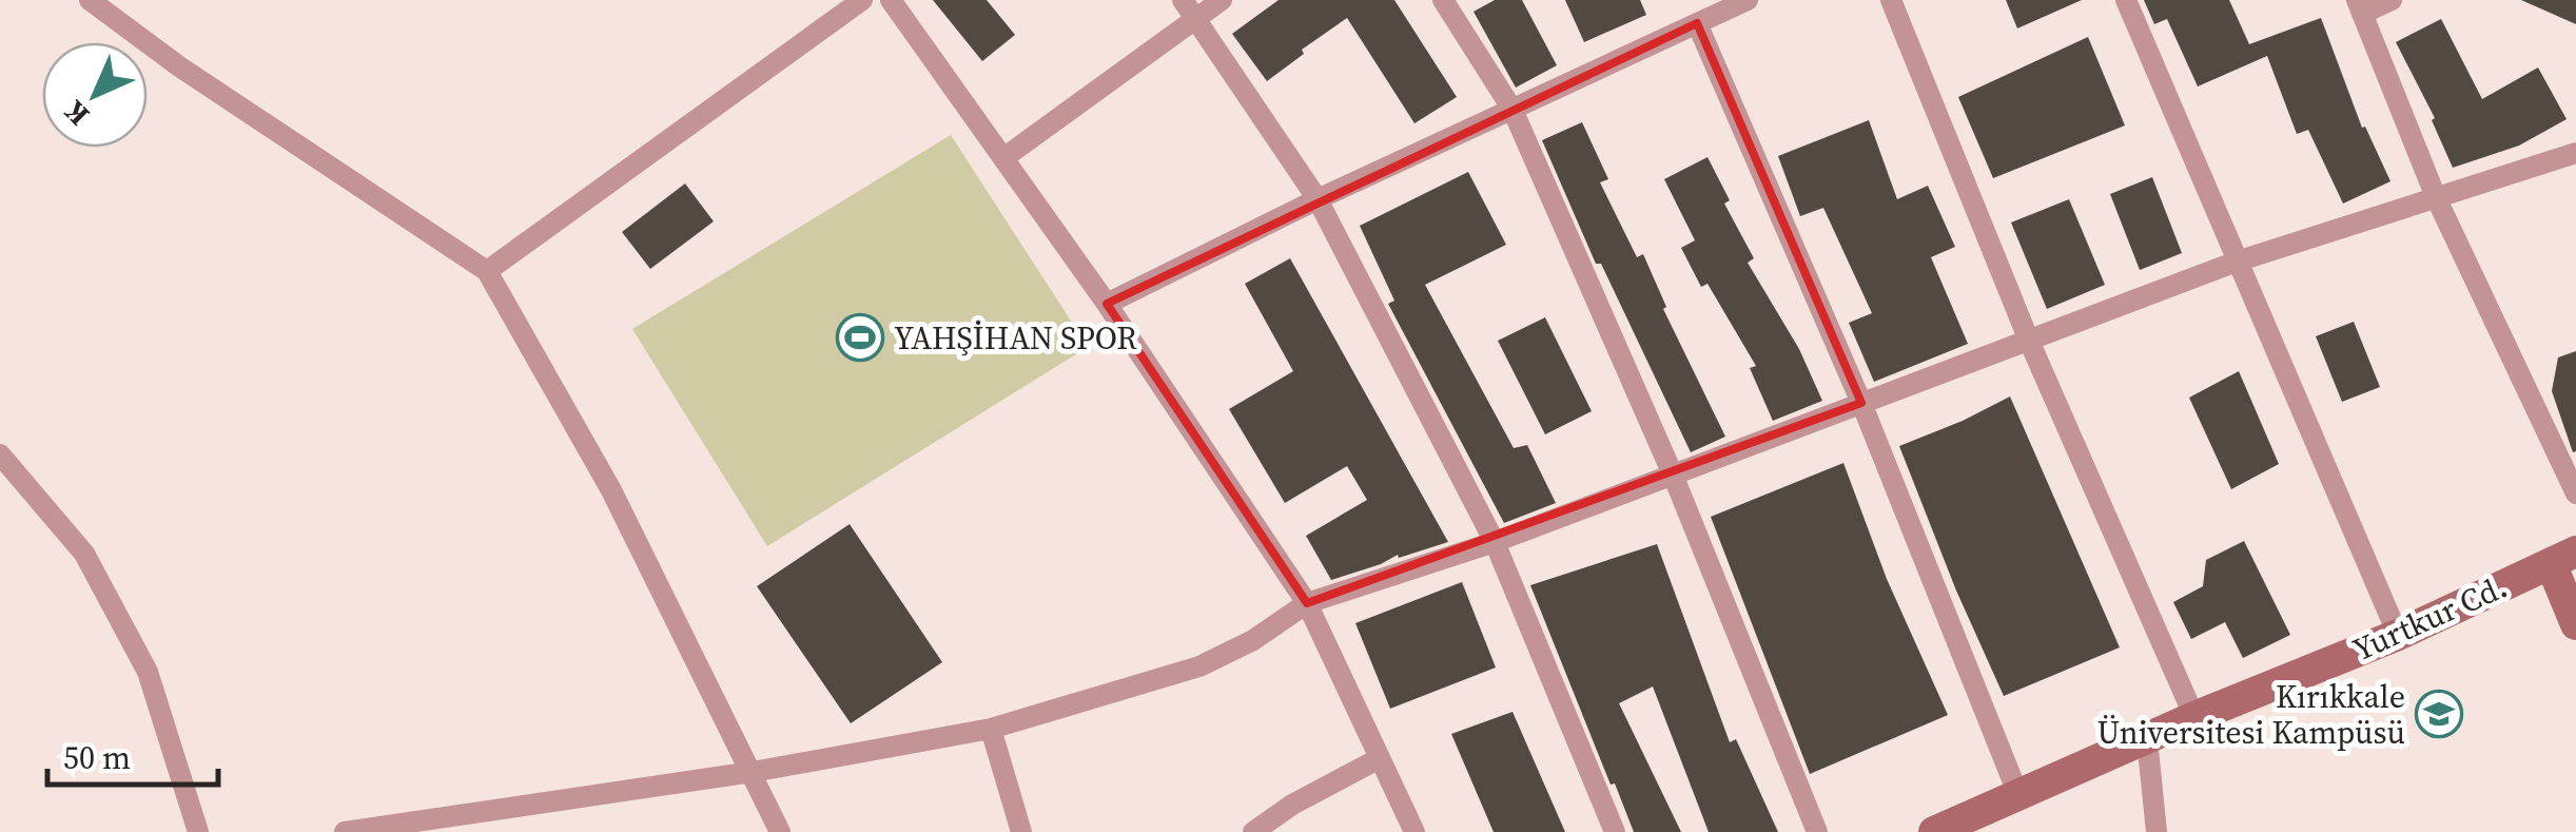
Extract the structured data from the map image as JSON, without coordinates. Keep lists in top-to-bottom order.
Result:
{
  "streets": {
    "street": ["Yurtkur Cd."]
  },
  "places": {
    "sports": ["YAHŞİHAN SPOR"],
    "school or university": ["Kırıkkale Üniversitesi Kampüsü"]
  },
  "scale_bar": "50 m",
  "north": "bottom left"
}
